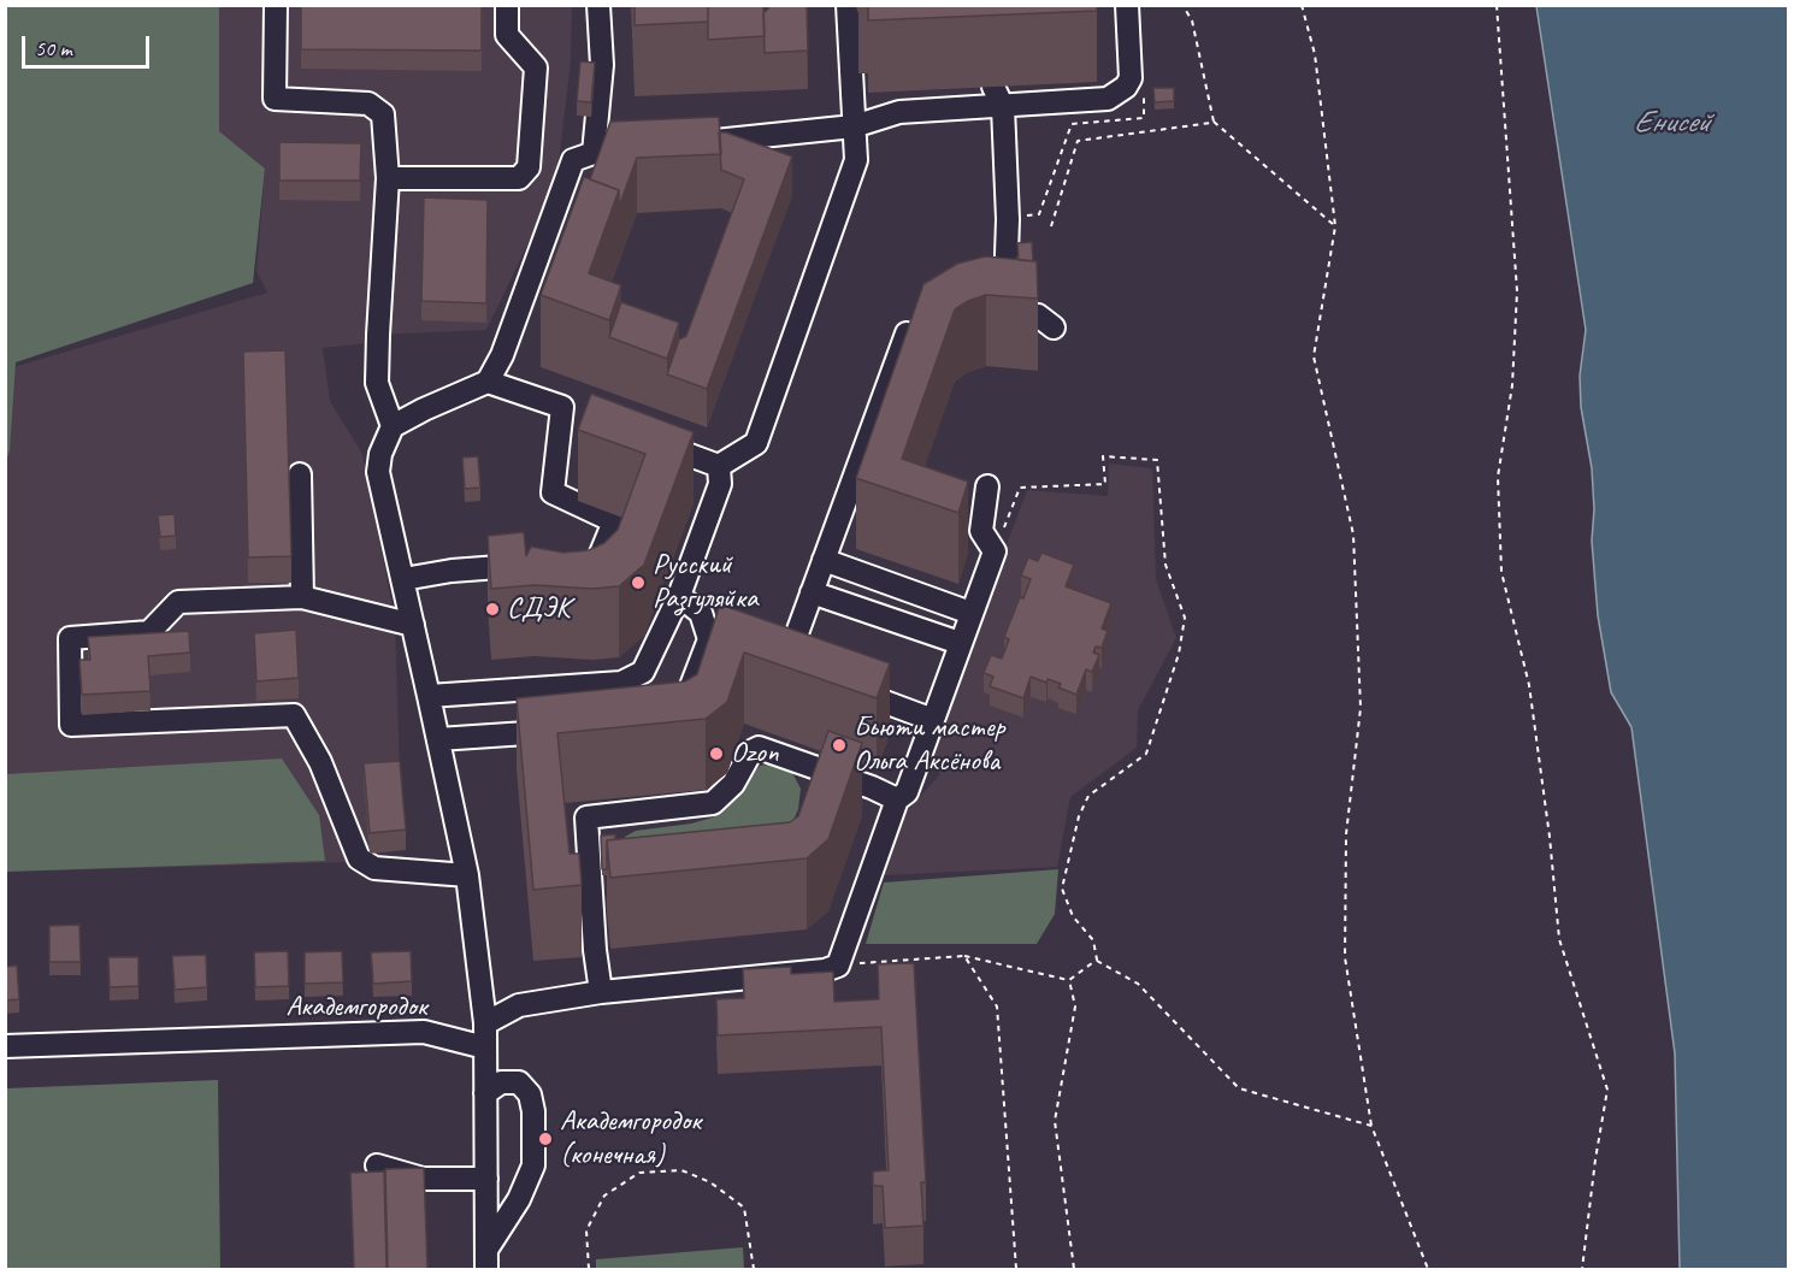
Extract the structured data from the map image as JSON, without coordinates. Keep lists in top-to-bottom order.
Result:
{
  "streets": {
    "street": ["Академгородок"]
  },
  "water": ["Енисей"],
  "places": [
    "Русский Разгуляйка",
    "СДЭК",
    "Бьюти мастер Oльга Аксёнова",
    "Ozon",
    "Академгородок (конечная)"
  ],
  "scale_bar": "50 m"
}
